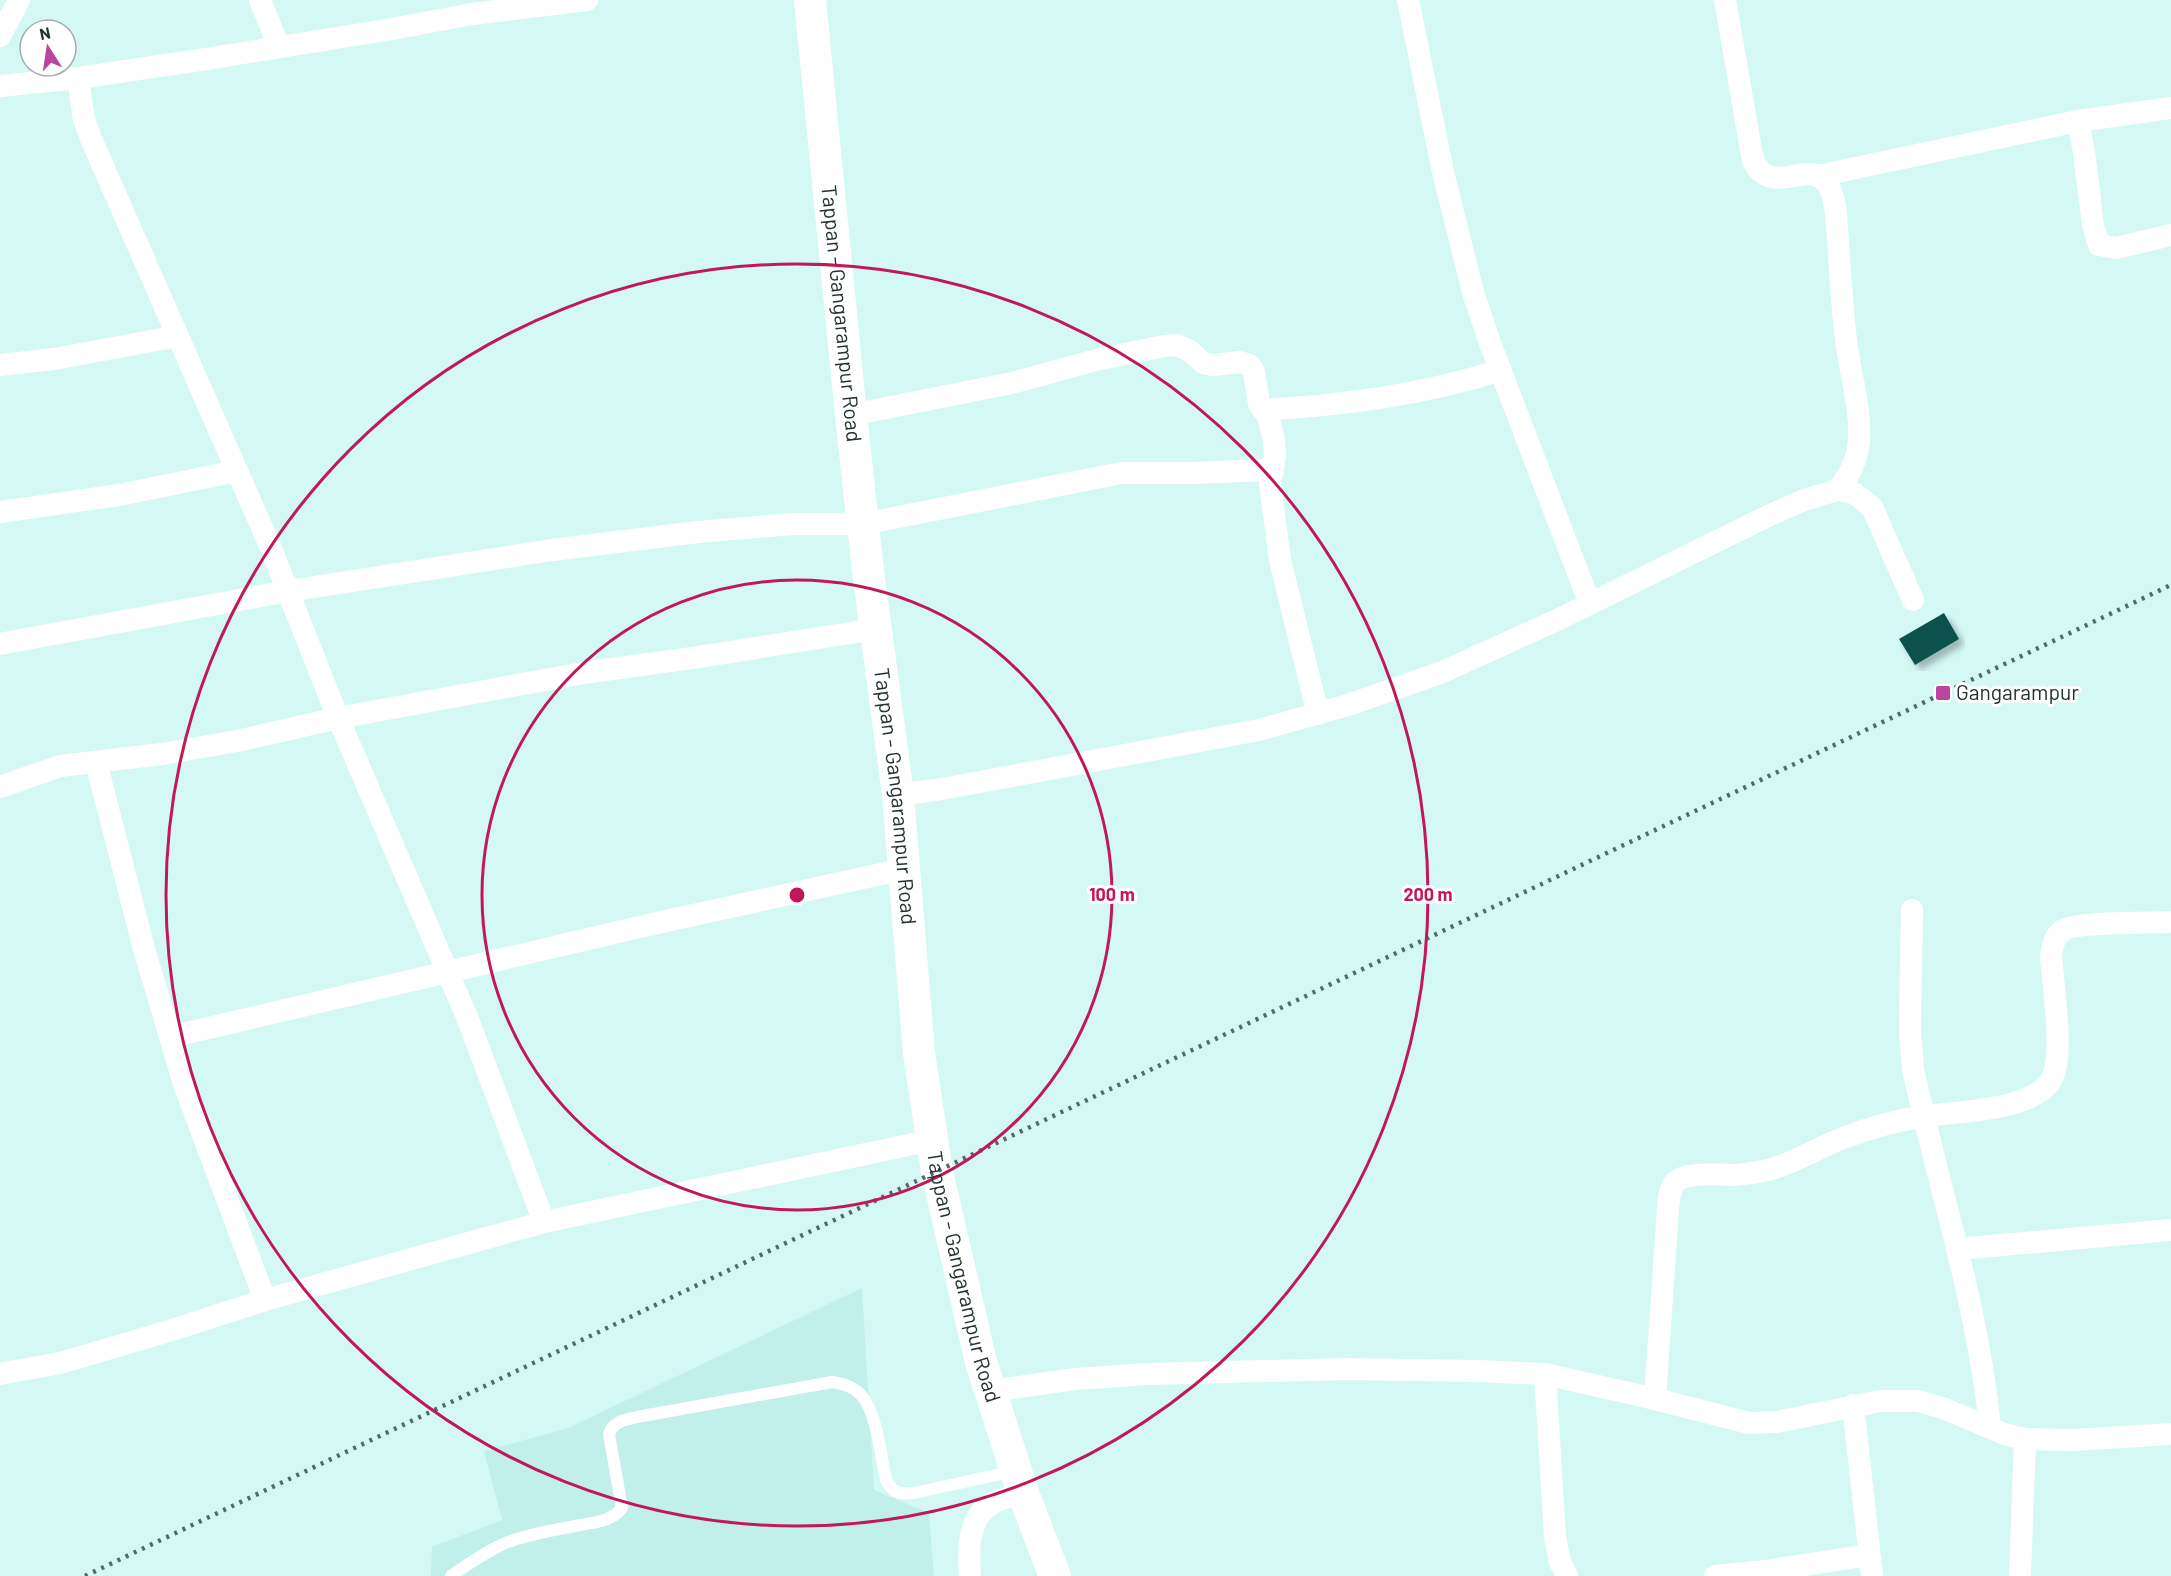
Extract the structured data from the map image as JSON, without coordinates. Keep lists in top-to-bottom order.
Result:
{
  "streets": {
    "main road": ["Tappan - Gangarampur Road"]
  },
  "places": {
    "transit": ["Gangarampur"]
  },
  "north": "top",
  "rings": ["100 m", "200 m"]
}
